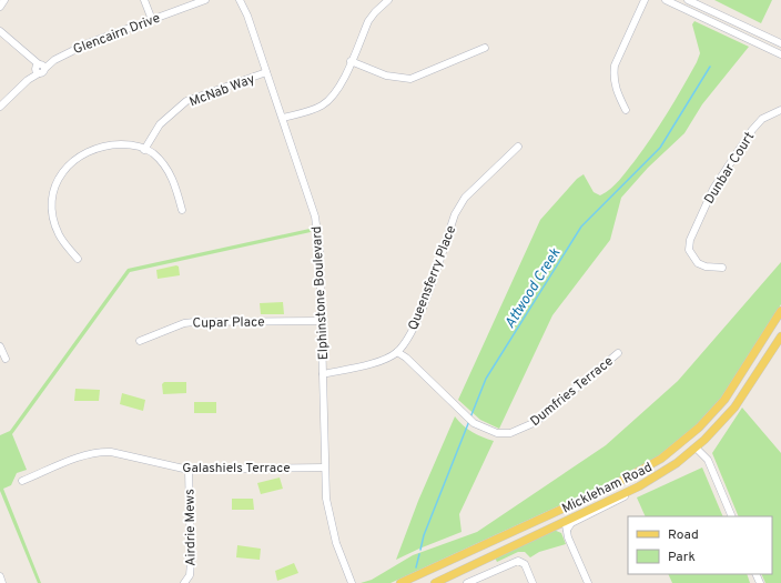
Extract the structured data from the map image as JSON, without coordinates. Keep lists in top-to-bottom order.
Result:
{
  "streets": {
    "main road": ["Mickleham Road"],
    "street": [
      "Glencairn Drive",
      "McNab Way",
      "Dunbar Court",
      "Queensferry Place",
      "Elphinstone Boulevard",
      "Cupar Place",
      "Dumfries Terrace",
      "Galashiels Terrace",
      "Airdrie Mews"
    ]
  },
  "crossings": [
    ["McNab Way", "Elphinstone Boulevard"],
    ["Queensferry Place", "Dumfries Terrace"],
    ["Elphinstone Boulevard", "Cupar Place"],
    ["Elphinstone Boulevard", "Galashiels Terrace"],
    ["Galashiels Terrace", "Airdrie Mews"]
  ],
  "water": ["Attwood Creek"],
  "legend": ["Road", "Park"]
}
